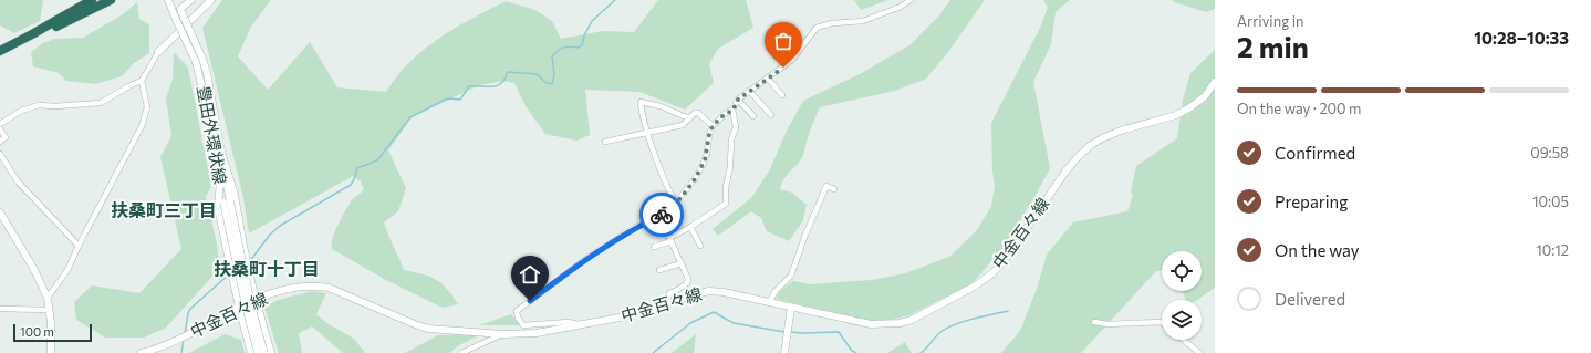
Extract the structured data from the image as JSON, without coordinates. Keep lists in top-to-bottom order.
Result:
{
  "streets": {
    "main road": ["豊田外環状線", "中金百々線"]
  },
  "districts": ["扶桑町三丁目", "扶桑町十丁目"],
  "scale_bar": "100 m",
  "page": {
    "heading": ["2 min", "Arriving in", "10:28–10:33"],
    "bar": "On the way · 200 m",
    "list": [
      ["Confirmed", "09:58"],
      ["Preparing", "10:05"],
      ["On the way", "10:12"],
      "Delivered"
    ],
    "scale": "100 m"
  }
}
